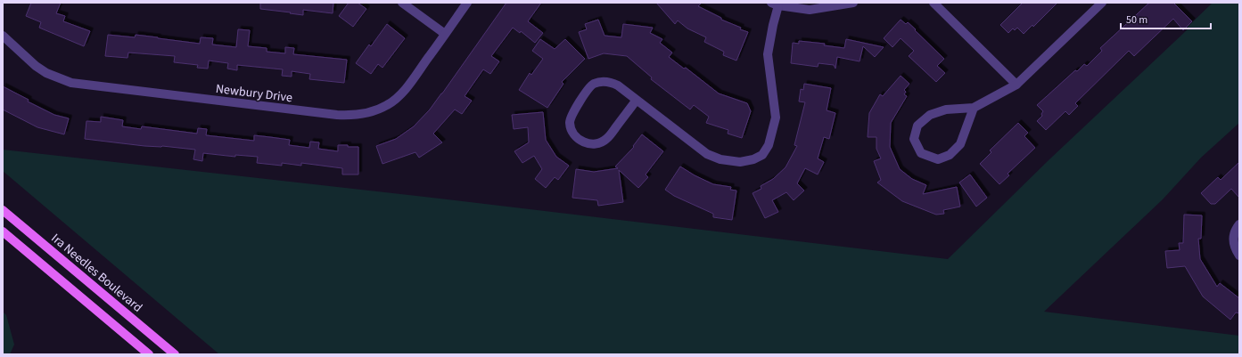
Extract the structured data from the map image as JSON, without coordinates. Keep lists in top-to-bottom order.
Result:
{
  "streets": {
    "main road": ["Ira Needles Boulevard"],
    "street": ["Newbury Drive"]
  },
  "scale_bar": "50 m"
}
